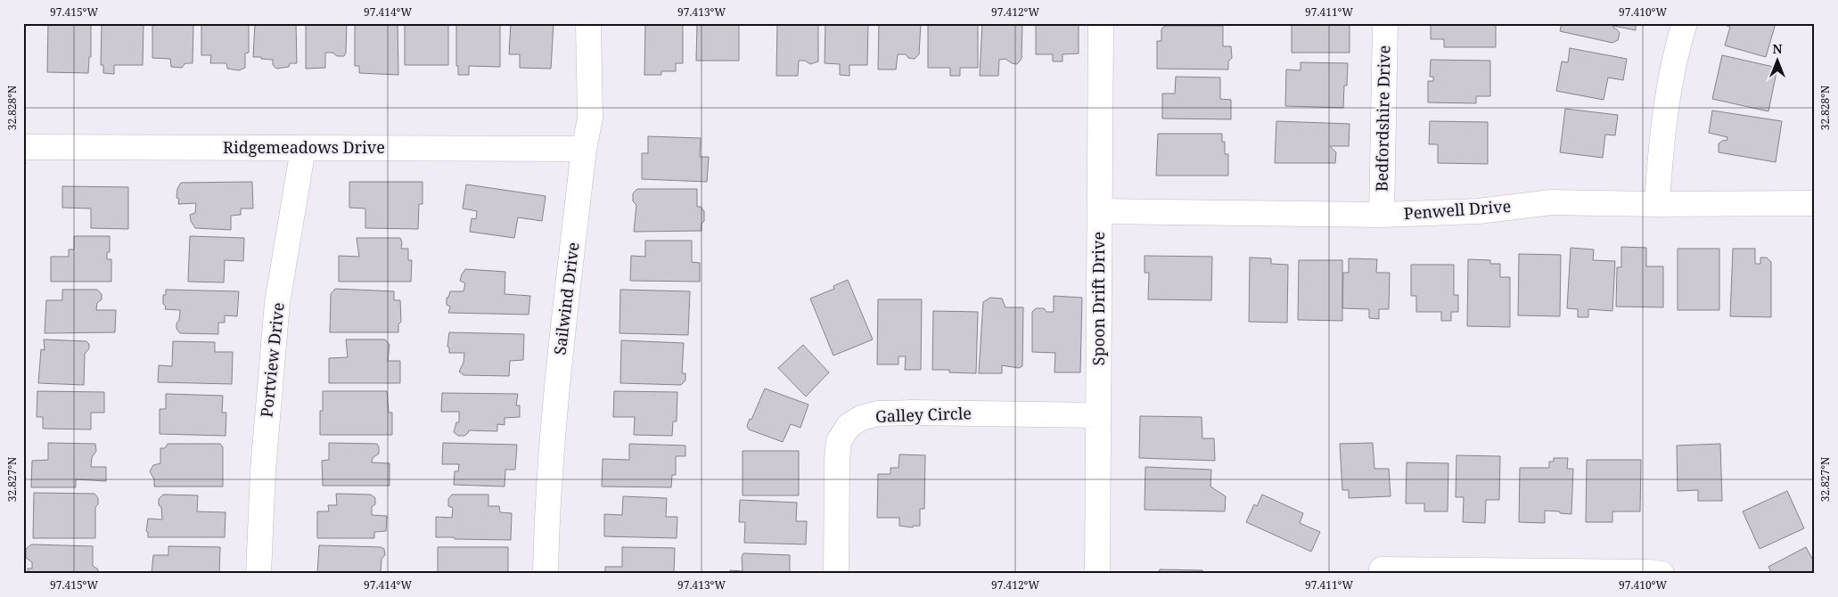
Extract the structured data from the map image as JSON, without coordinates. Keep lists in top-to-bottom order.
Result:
{
  "streets": {
    "street": [
      "Bedfordshire Drive",
      "Ridgemeadows Drive",
      "Penwell Drive",
      "Sailwind Drive",
      "Spoon Drift Drive",
      "Portview Drive",
      "Galley Circle"
    ]
  },
  "crossings": [
    ["Bedfordshire Drive", "Penwell Drive"],
    ["Ridgemeadows Drive", "Sailwind Drive"],
    ["Ridgemeadows Drive", "Portview Drive"],
    ["Penwell Drive", "Spoon Drift Drive"],
    ["Spoon Drift Drive", "Galley Circle"]
  ],
  "north": "top",
  "coordinates": [
    "97.415°W",
    "97.414°W",
    "97.413°W",
    "97.412°W",
    "97.411°W",
    "97.410°W",
    "32.828°N",
    "32.827°N"
  ]
}
